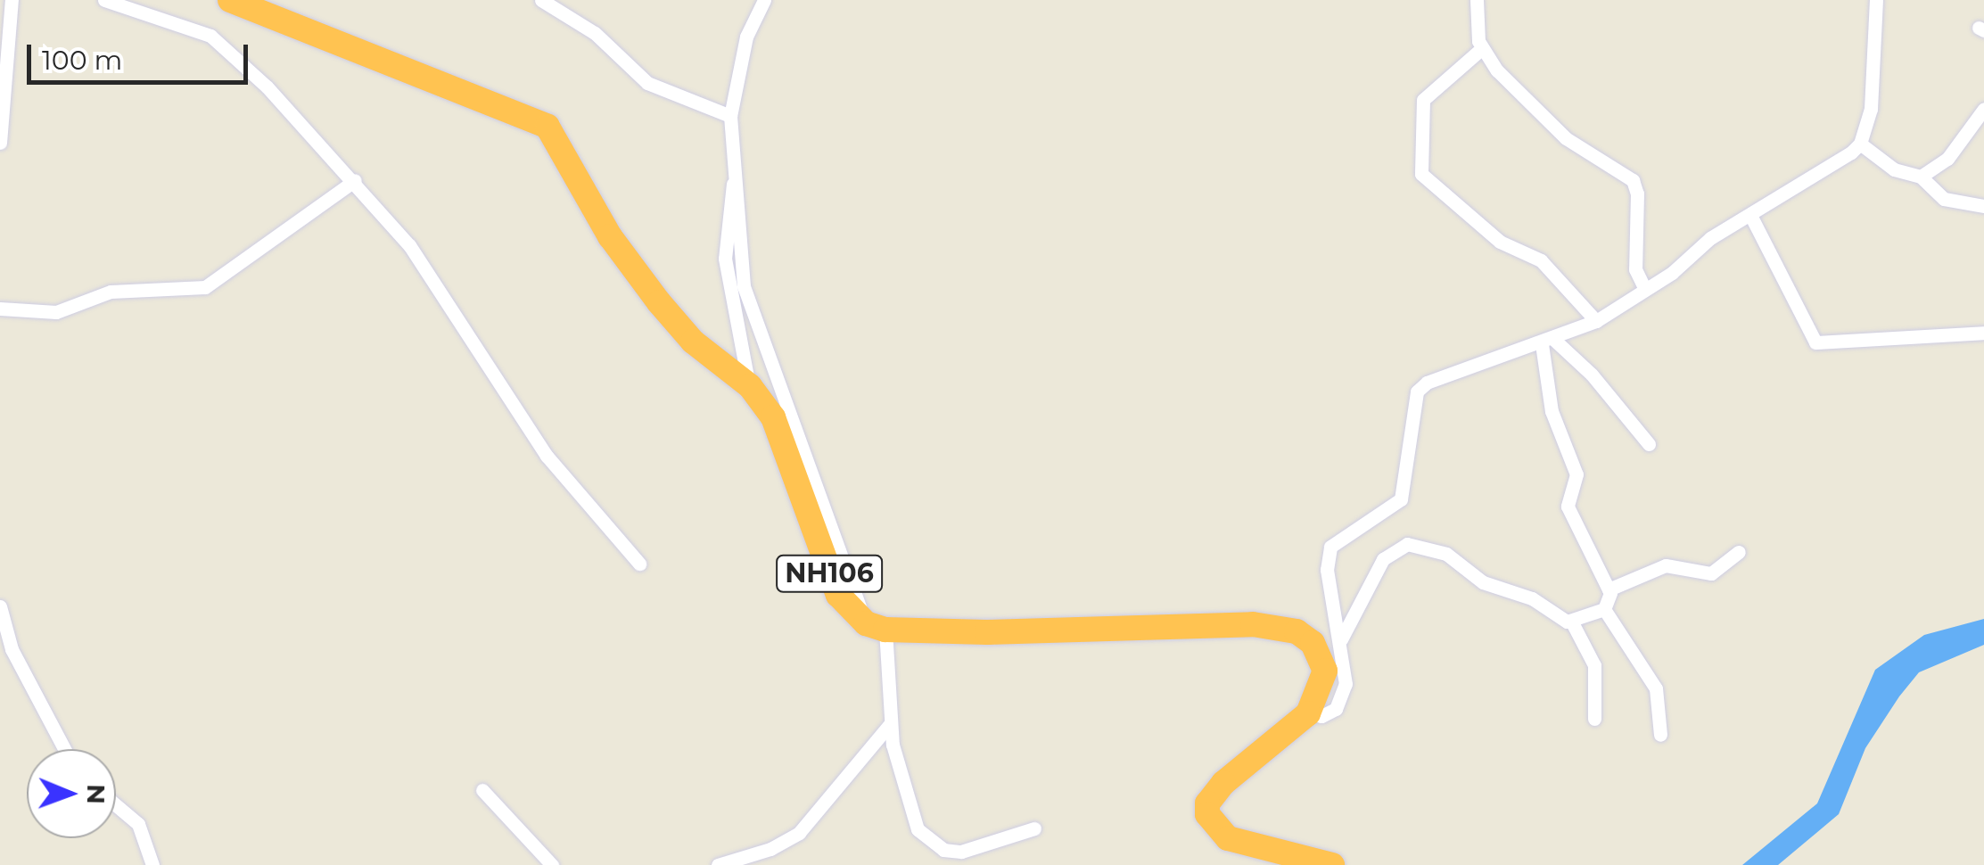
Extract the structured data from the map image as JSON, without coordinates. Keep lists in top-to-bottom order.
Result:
{
  "streets": {
    "highway": ["NH106"]
  },
  "scale_bar": "100 m",
  "north": "right"
}
